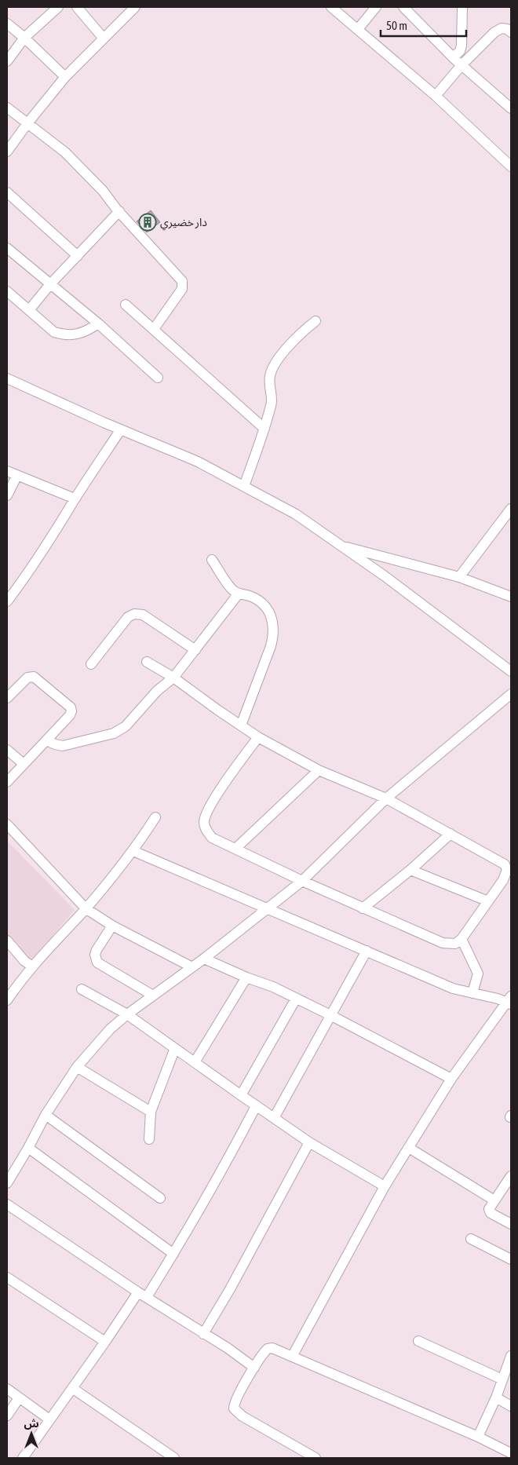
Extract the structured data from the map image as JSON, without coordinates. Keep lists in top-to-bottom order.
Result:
{
  "places": {
    "building": ["دار خضيري"]
  },
  "scale_bar": "50 m",
  "north": "top"
}
